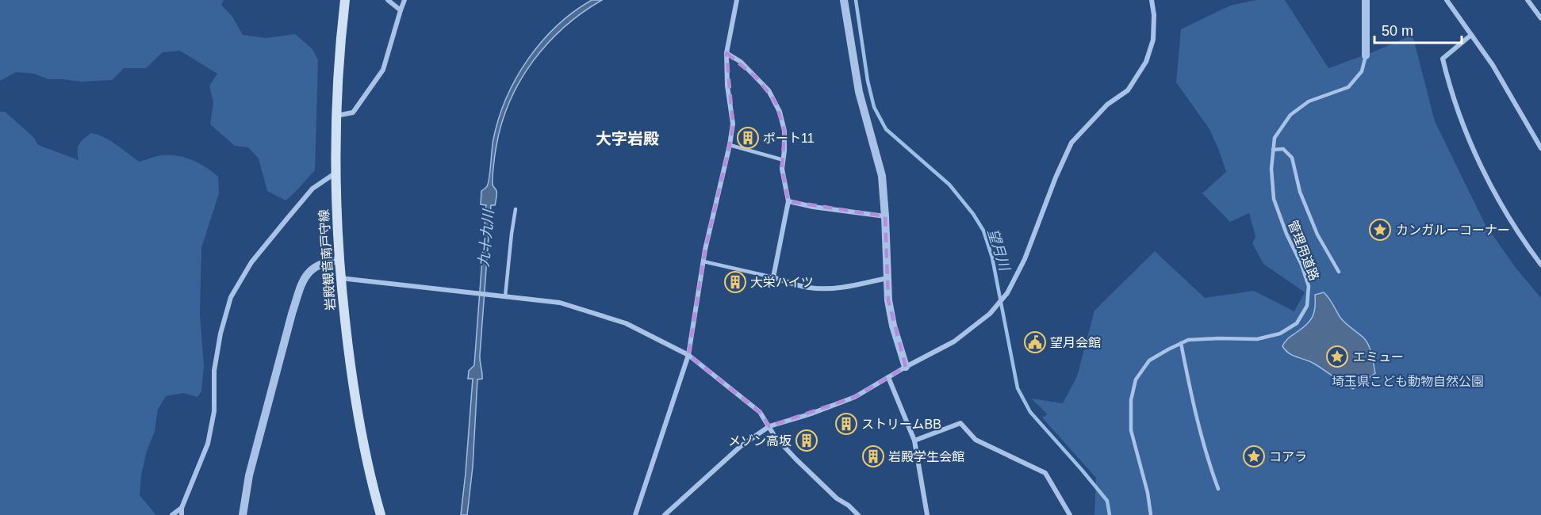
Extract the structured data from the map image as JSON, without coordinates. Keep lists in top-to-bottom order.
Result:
{
  "streets": {
    "main road": ["岩殿観音南戸守線"],
    "lane": ["管理用道路"]
  },
  "districts": ["大字岩殿"],
  "water": ["九十九川", "望月川"],
  "parks": ["埼玉県こども動物自然公園"],
  "places": {
    "building": [
      "ポート11",
      "大栄ハイツ",
      "ストリームBB",
      "メゾン高坂",
      "岩殿学生会館"
    ],
    "place": ["カンガルーコーナー", "エミュー", "コアラ"],
    "public building": ["望月会館"]
  },
  "scale_bar": "50 m"
}
